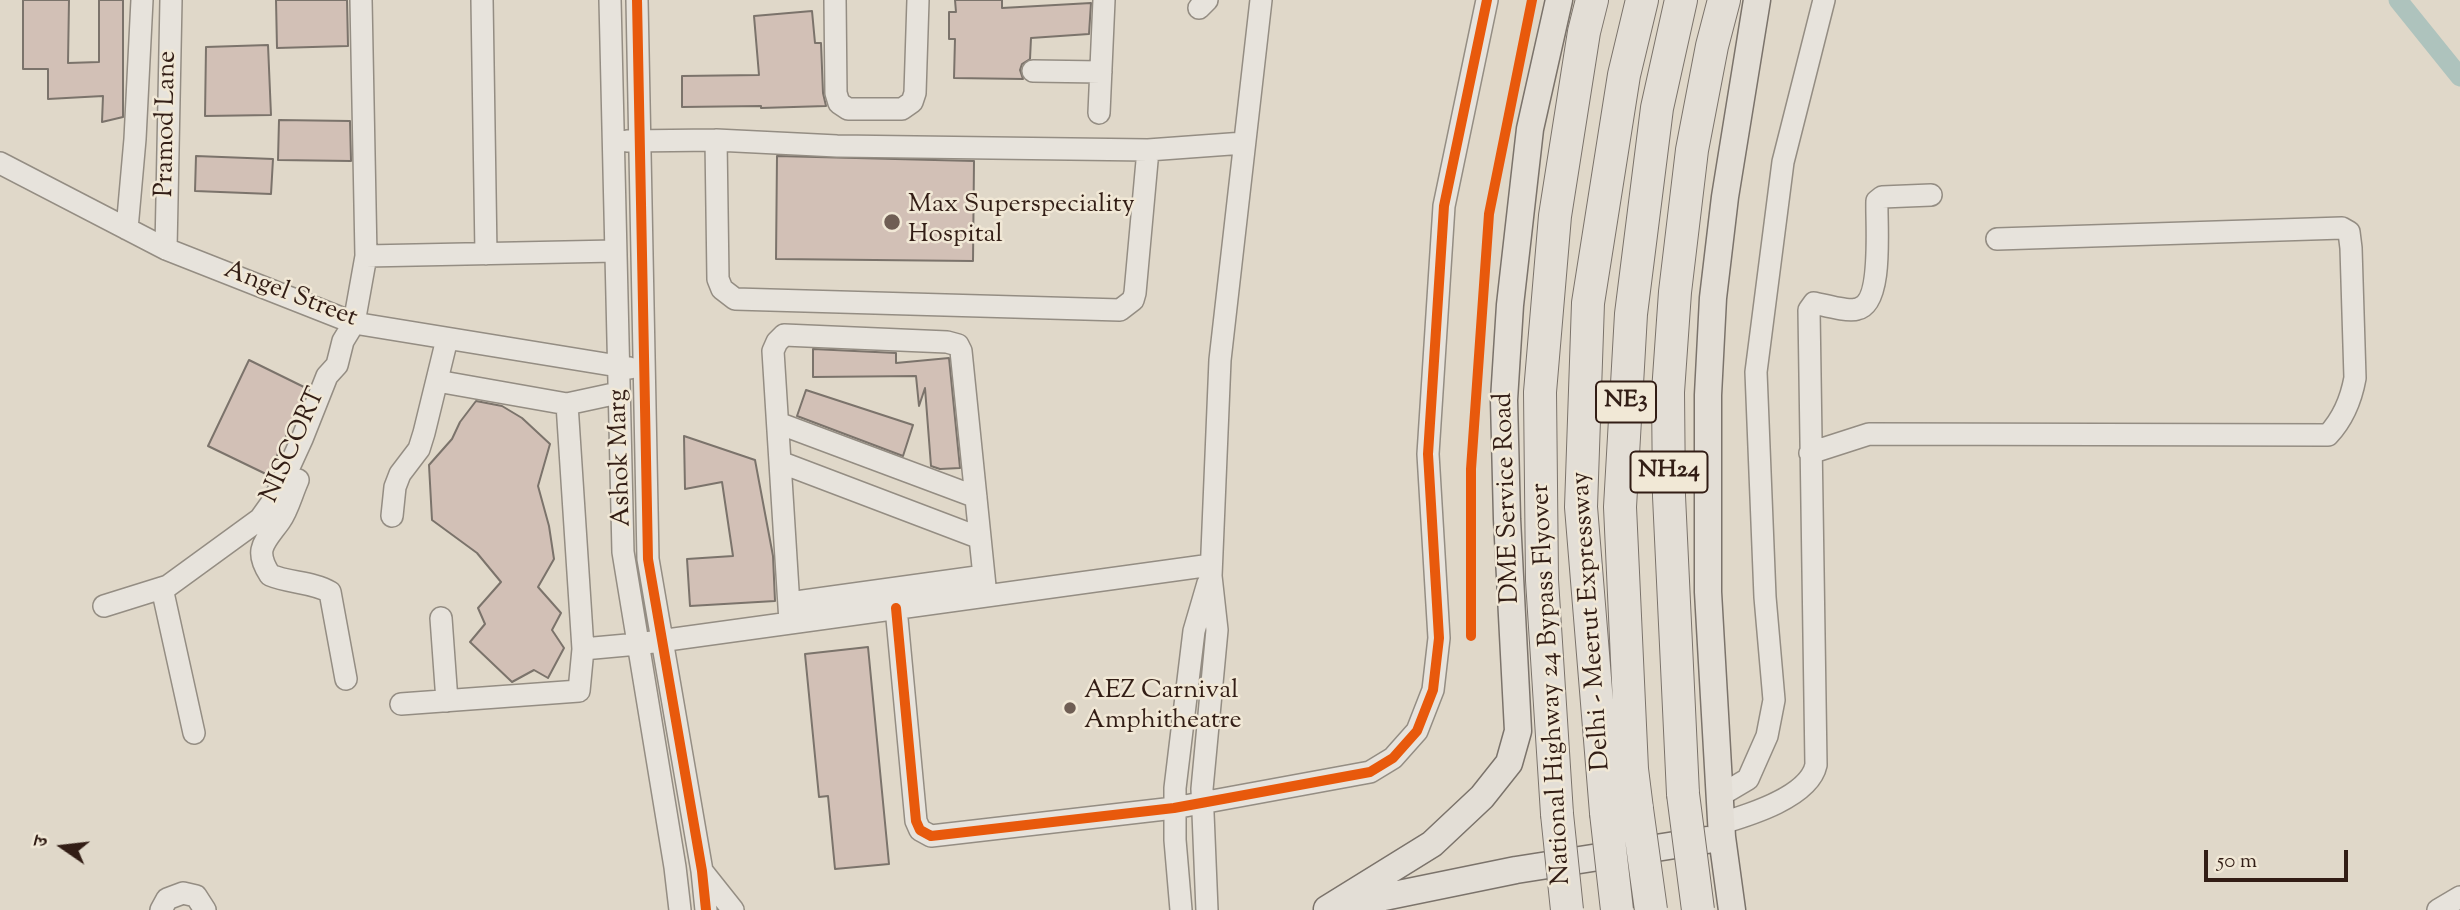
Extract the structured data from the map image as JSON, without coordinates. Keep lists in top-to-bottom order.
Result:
{
  "streets": {
    "highway": [
      "NE3",
      "NH24",
      "Delhi - Meerut Expressway",
      "National Highway 24 Bypass Flyover"
    ],
    "main road": ["DME Service Road"],
    "street": [
      "Pramod Lane",
      "Angel Street",
      "NISCORT",
      "Ashok Marg"
    ]
  },
  "crossings": [
    ["Pramod Lane", "Angel Street"],
    ["Angel Street", "NISCORT"],
    ["Angel Street", "Ashok Marg"]
  ],
  "places": ["Max Superspeciality Hospital", "AEZ Carnival Amphitheatre"],
  "scale_bar": "50 m",
  "north": "left"
}
